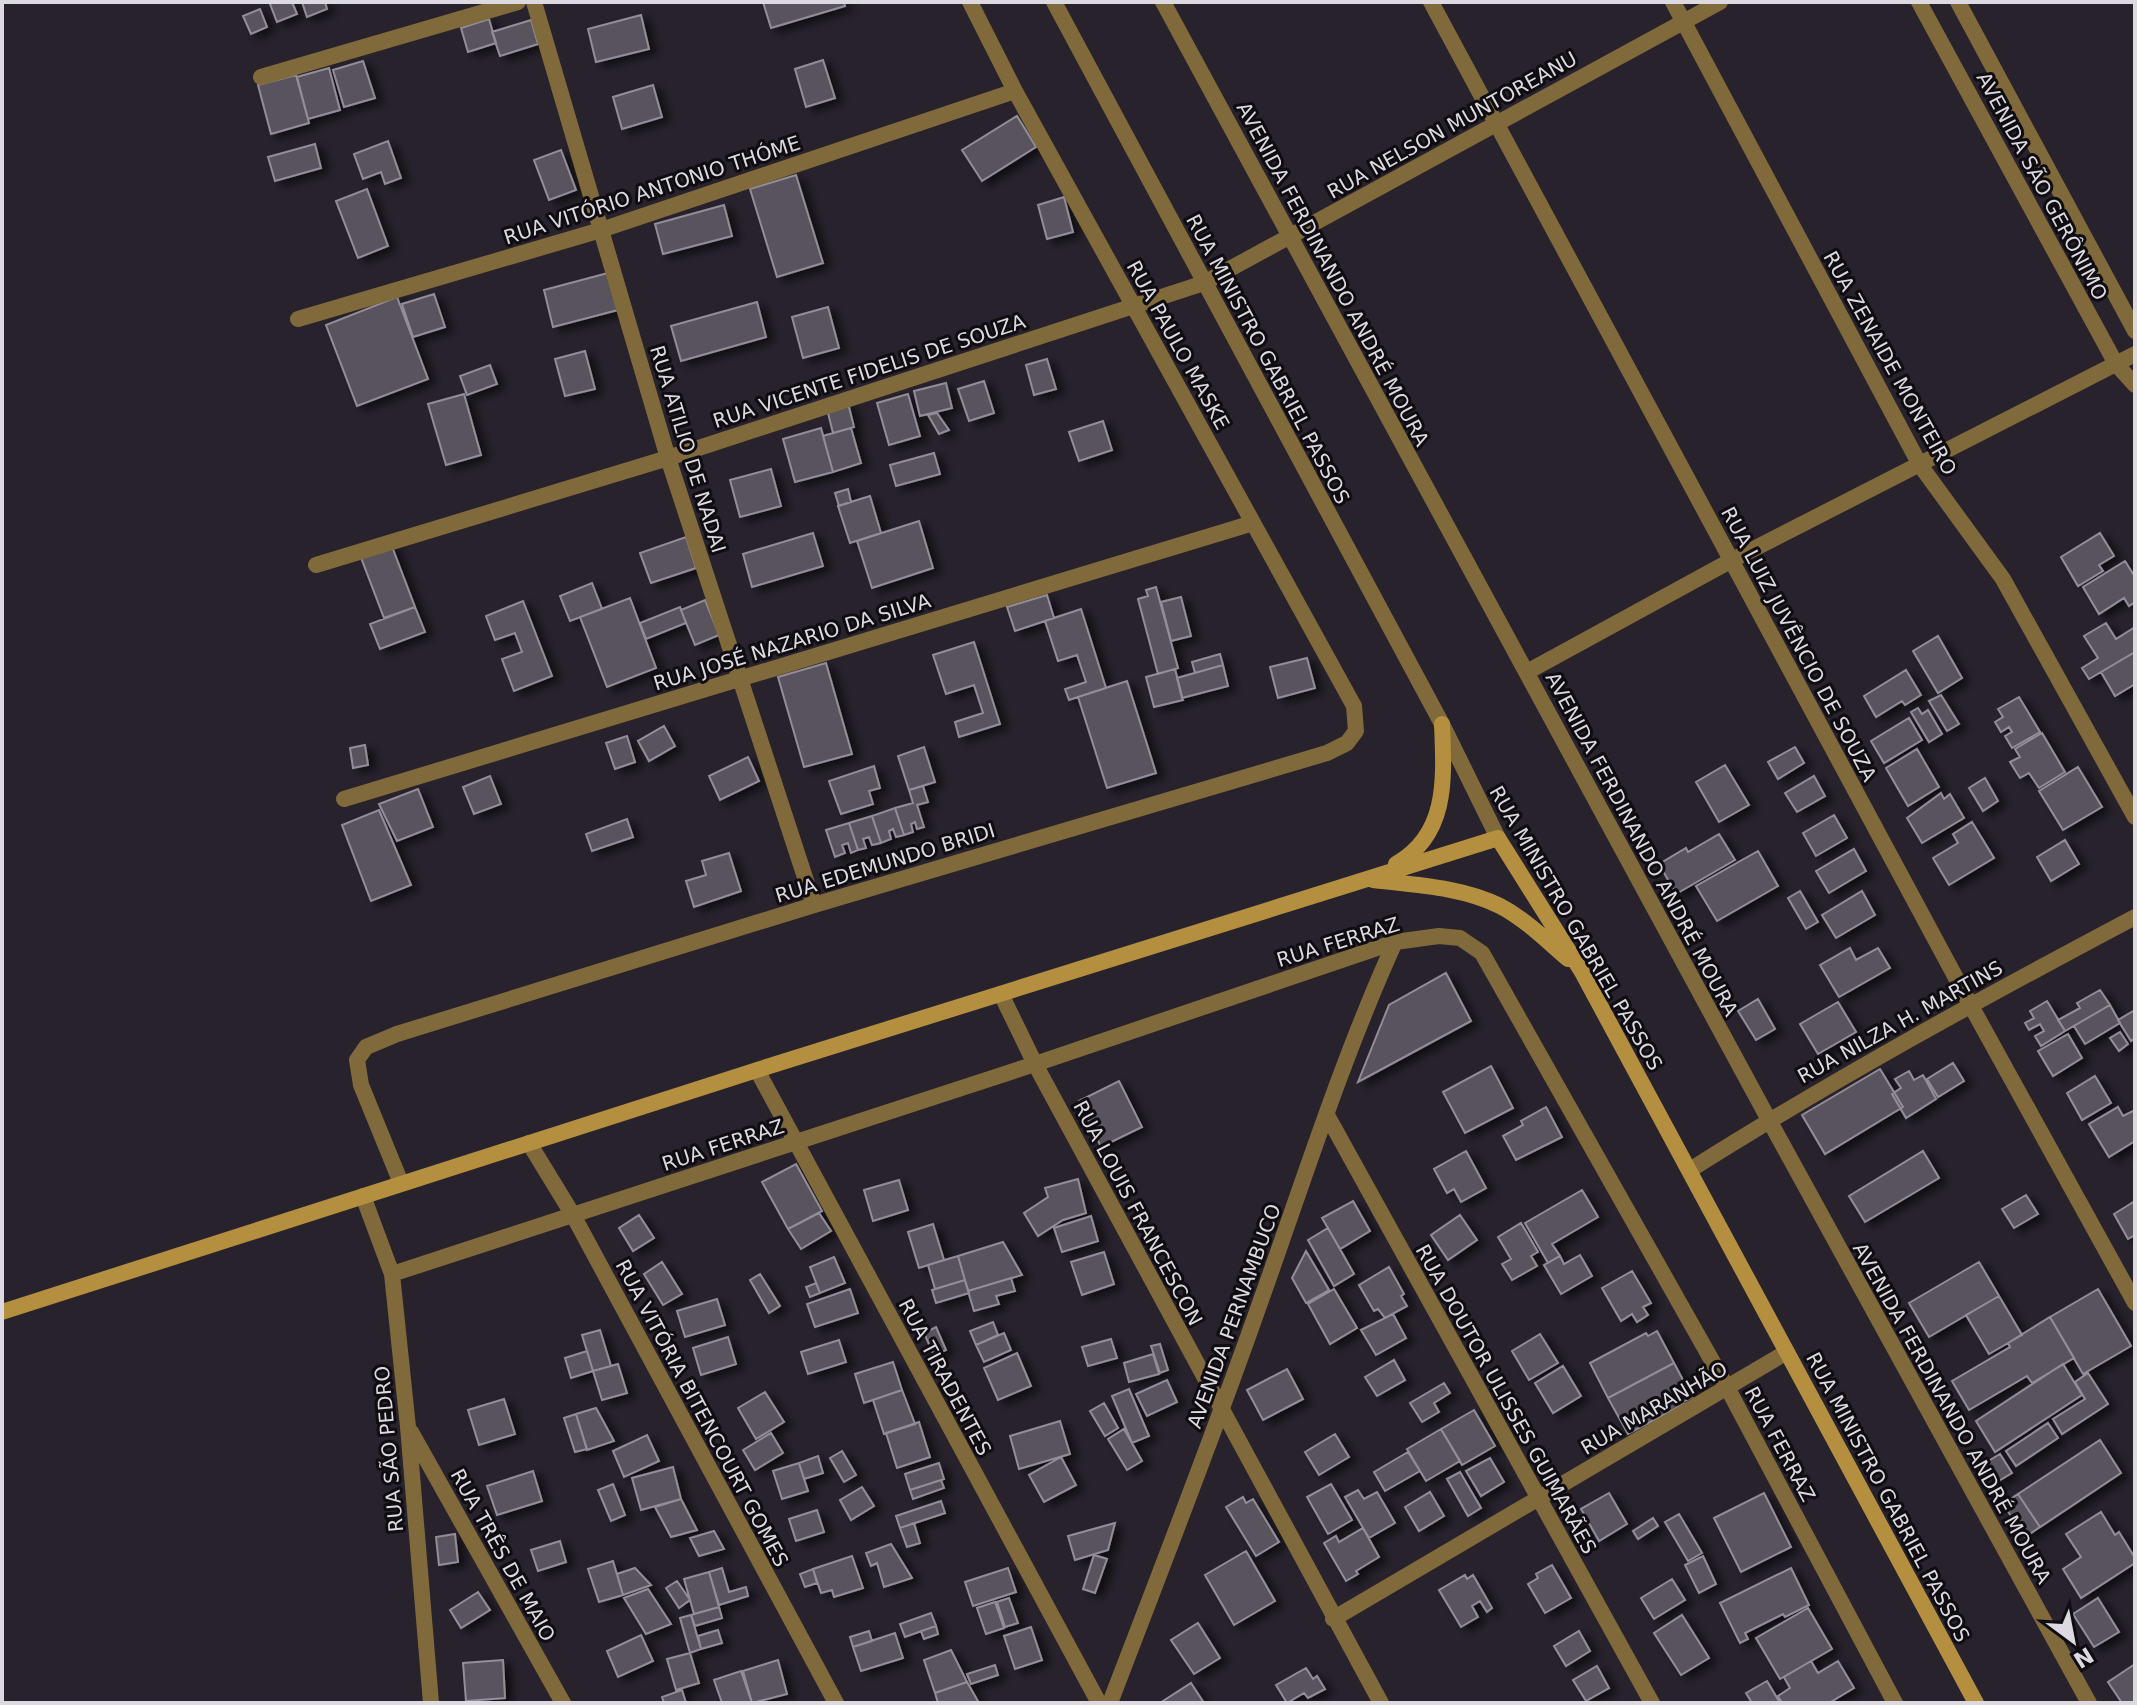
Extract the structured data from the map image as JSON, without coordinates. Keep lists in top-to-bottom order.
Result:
{
  "streets": {
    "main road": ["RUA MINISTRO GABRIEL PASSOS"],
    "street": [
      "RUA NELSON MUNTOREANU",
      "AVENIDA SÃO GERÔNIMO",
      "RUA VITÓRIO ANTONIO THÓME",
      "AVENIDA FERDINANDO ANDRÉ MOURA",
      "RUA PAULO MASKE",
      "RUA ZENAIDE MONTEIRO",
      "RUA VICENTE FIDELIS DE SOUZA",
      "RUA ATILIO DE NADAI",
      "RUA JOSÉ NAZARIO DA SILVA",
      "RUA LUIZ JUVÊNCIO DE SOUZA",
      "RUA EDEMUNDO BRIDI",
      "RUA FERRAZ",
      "RUA NILZA H. MARTINS",
      "RUA LOUIS FRANCESCON",
      "AVENIDA PERNAMBUCO",
      "RUA TIRADENTES",
      "RUA DOUTOR ULISSES GUIMARÃES",
      "RUA MARANHÃO",
      "RUA VITÓRIA BITENCOURT GOMES",
      "RUA SÃO PEDRO",
      "RUA TRÊS DE MAIO"
    ]
  },
  "crossings": [
    ["RUA NELSON MUNTOREANU", "AVENIDA FERDINANDO ANDRÉ MOURA"],
    ["RUA NELSON MUNTOREANU", "RUA MINISTRO GABRIEL PASSOS"],
    ["RUA NELSON MUNTOREANU", "RUA ZENAIDE MONTEIRO"],
    ["RUA NELSON MUNTOREANU", "RUA VICENTE FIDELIS DE SOUZA"],
    ["RUA NELSON MUNTOREANU", "RUA LUIZ JUVÊNCIO DE SOUZA"],
    ["RUA VITÓRIO ANTONIO THÓME", "RUA PAULO MASKE"],
    ["RUA VITÓRIO ANTONIO THÓME", "RUA ATILIO DE NADAI"],
    ["AVENIDA FERDINANDO ANDRÉ MOURA", "RUA NILZA H. MARTINS"],
    ["RUA PAULO MASKE", "RUA VICENTE FIDELIS DE SOUZA"],
    ["RUA PAULO MASKE", "RUA JOSÉ NAZARIO DA SILVA"],
    ["RUA PAULO MASKE", "RUA EDEMUNDO BRIDI"],
    ["RUA MINISTRO GABRIEL PASSOS", "RUA VICENTE FIDELIS DE SOUZA"],
    ["RUA MINISTRO GABRIEL PASSOS", "RUA NILZA H. MARTINS"],
    ["RUA MINISTRO GABRIEL PASSOS", "RUA MARANHÃO"],
    ["RUA VICENTE FIDELIS DE SOUZA", "RUA ATILIO DE NADAI"],
    ["RUA ATILIO DE NADAI", "RUA JOSÉ NAZARIO DA SILVA"],
    ["RUA ATILIO DE NADAI", "RUA EDEMUNDO BRIDI"],
    ["RUA LUIZ JUVÊNCIO DE SOUZA", "RUA NILZA H. MARTINS"],
    ["RUA FERRAZ", "RUA LOUIS FRANCESCON"],
    ["RUA FERRAZ", "AVENIDA PERNAMBUCO"],
    ["RUA FERRAZ", "RUA TIRADENTES"],
    ["RUA FERRAZ", "RUA MARANHÃO"],
    ["RUA FERRAZ", "RUA VITÓRIA BITENCOURT GOMES"],
    ["RUA FERRAZ", "RUA SÃO PEDRO"],
    ["RUA LOUIS FRANCESCON", "AVENIDA PERNAMBUCO"],
    ["RUA LOUIS FRANCESCON", "RUA MARANHÃO"],
    ["AVENIDA PERNAMBUCO", "RUA DOUTOR ULISSES GUIMARÃES"],
    ["RUA DOUTOR ULISSES GUIMARÃES", "RUA MARANHÃO"],
    ["RUA SÃO PEDRO", "RUA TRÊS DE MAIO"]
  ],
  "north": "bottom right"
}
